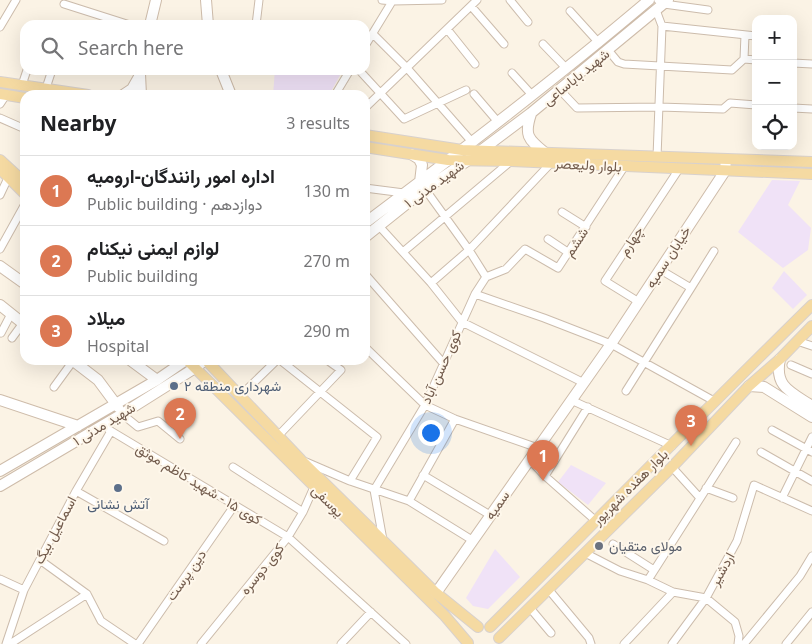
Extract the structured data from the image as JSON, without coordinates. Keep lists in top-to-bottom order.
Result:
{
  "streets": {
    "main road": [
      "شهید باباساعی",
      "بلوار ولیعصر",
      "شهید مدنی ۱",
      "خیابان سمیه",
      "بلوار هفده شهریور",
      "یوسفی",
      "سمیه"
    ],
    "street": [
      "چهارم",
      "ششم",
      "کوی حسن آباد",
      "کوی ۱۵ - شهید کاظم موثق",
      "اسماعیل بیگ",
      "کوی دوسره",
      "اردشیر",
      "دین پرست"
    ]
  },
  "crossings": [
    ["شهید باباساعی", "بلوار ولیعصر"],
    ["شهید باباساعی", "شهید مدنی ۱"],
    ["بلوار ولیعصر", "شهید مدنی ۱"],
    ["بلوار ولیعصر", "چهارم"],
    ["بلوار ولیعصر", "ششم"],
    ["بلوار ولیعصر", "خیابان سمیه"],
    ["شهید مدنی ۱", "کوی ۱۵ - شهید کاظم موثق"],
    ["شهید مدنی ۱", "یوسفی"],
    ["شهید مدنی ۱", "اسماعیل بیگ"],
    ["چهارم", "خیابان سمیه"],
    ["ششم", "کوی حسن آباد"],
    ["خیابان سمیه", "سمیه"],
    ["کوی ۱۵ - شهید کاظم موثق", "اسماعیل بیگ"],
    ["کوی ۱۵ - شهید کاظم موثق", "کوی دوسره"],
    ["کوی ۱۵ - شهید کاظم موثق", "دین پرست"],
    ["یوسفی", "سمیه"],
    ["یوسفی", "کوی دوسره"]
  ],
  "places": ["شهرداری منطقه ۲", "آتش نشانی", "مولای متقیان"],
  "page": {
    "map_buttons": ["+", "−"],
    "search": "Search here",
    "heading": ["Nearby", "3 results"],
    "list": [
      {
        "mark": "1",
        "name": "اداره امور رانندگان-ارومیه",
        "note": "Public building · دوازدهم",
        "value": "130 m"
      },
      {
        "mark": "2",
        "name": "لوازم ایمنی نیکنام",
        "note": "Public building",
        "value": "270 m"
      },
      {
        "mark": "3",
        "name": "میلاد",
        "note": "Hospital",
        "value": "290 m"
      }
    ],
    "pins": ["2", "3", "1"]
  }
}
